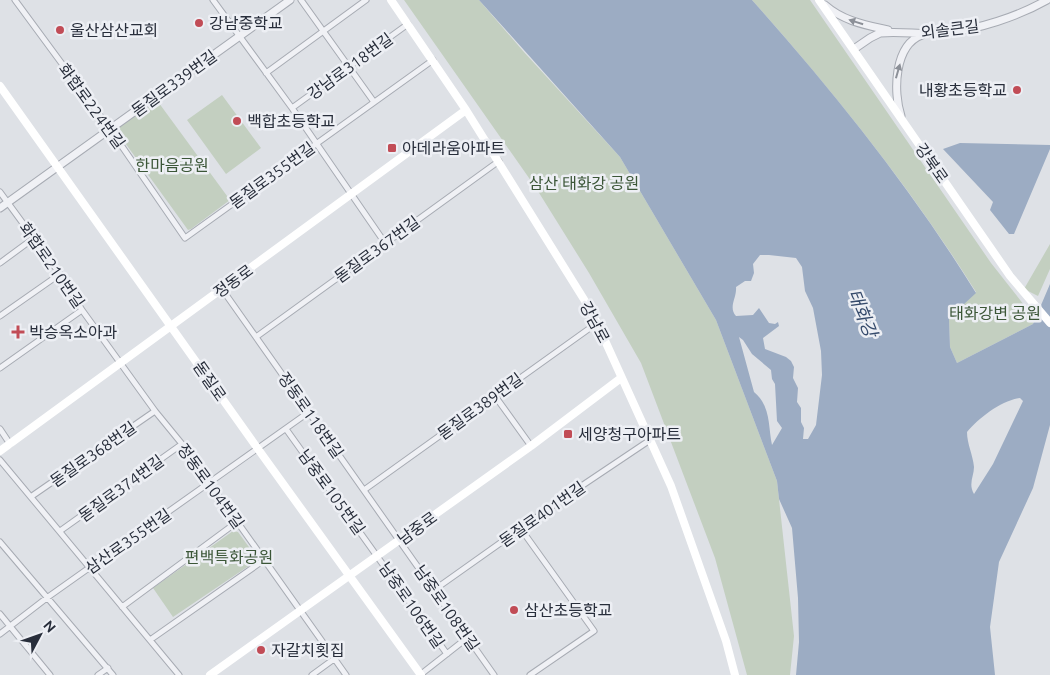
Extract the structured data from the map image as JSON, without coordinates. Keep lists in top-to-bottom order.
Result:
{
  "streets": {
    "main road": [
      "강북로",
      "정동로",
      "강남로",
      "돋질로",
      "남중로"
    ],
    "street": [
      "외솔큰길",
      "강남로318번길",
      "돋질로339번길",
      "화합로224번길",
      "돋질로355번길",
      "돋질로367번길",
      "화합로210번길",
      "돋질로389번길",
      "정동로118번길",
      "돋질로368번길",
      "정동로104번길",
      "돋질로374번길",
      "남중로105번길",
      "돋질로401번길",
      "삼산로355번길",
      "남중로106번길",
      "남중로108번길"
    ]
  },
  "crossings": [
    ["외솔큰길", "강북로"],
    ["강남로318번길", "강남로"],
    ["돋질로339번길", "화합로224번길"],
    ["돋질로339번길", "화합로210번길"],
    ["돋질로339번길", "돋질로"],
    ["화합로224번길", "돋질로355번길"],
    ["돋질로355번길", "강남로"],
    ["돋질로367번길", "강남로"],
    ["돋질로367번길", "정동로118번길"],
    ["화합로210번길", "정동로"],
    ["화합로210번길", "정동로104번길"],
    ["정동로", "강남로"],
    ["정동로", "돋질로"],
    ["정동로", "정동로118번길"],
    ["정동로", "정동로104번길"],
    ["강남로", "돋질로389번길"],
    ["강남로", "돋질로401번길"],
    ["강남로", "남중로"],
    ["돋질로", "남중로"],
    ["돋질로", "삼산로355번길"],
    ["돋질로389번길", "정동로118번길"],
    ["정동로118번길", "남중로"],
    ["정동로118번길", "삼산로355번길"],
    ["정동로118번길", "남중로108번길"],
    ["돋질로368번길", "정동로104번길"],
    ["정동로104번길", "돋질로374번길"],
    ["정동로104번길", "남중로"],
    ["정동로104번길", "삼산로355번길"],
    ["남중로105번길", "남중로"],
    ["남중로105번길", "삼산로355번길"],
    ["남중로105번길", "남중로106번길"],
    ["돋질로401번길", "남중로108번길"],
    ["남중로", "남중로106번길"],
    ["남중로", "남중로108번길"]
  ],
  "water": ["태화강"],
  "parks": [
    "한마음공원",
    "삼산 태화강 공원",
    "태화강변 공원",
    "편백특화공원"
  ],
  "places": {
    "other": [
      "강남중학교",
      "울산삼산교회",
      "내황초등학교",
      "백합초등학교",
      "삼산초등학교",
      "자갈치횟집"
    ],
    "transit": ["아데라움아파트", "세양청구아파트"],
    "health": ["박승옥소아과"]
  },
  "north": "top right"
}
